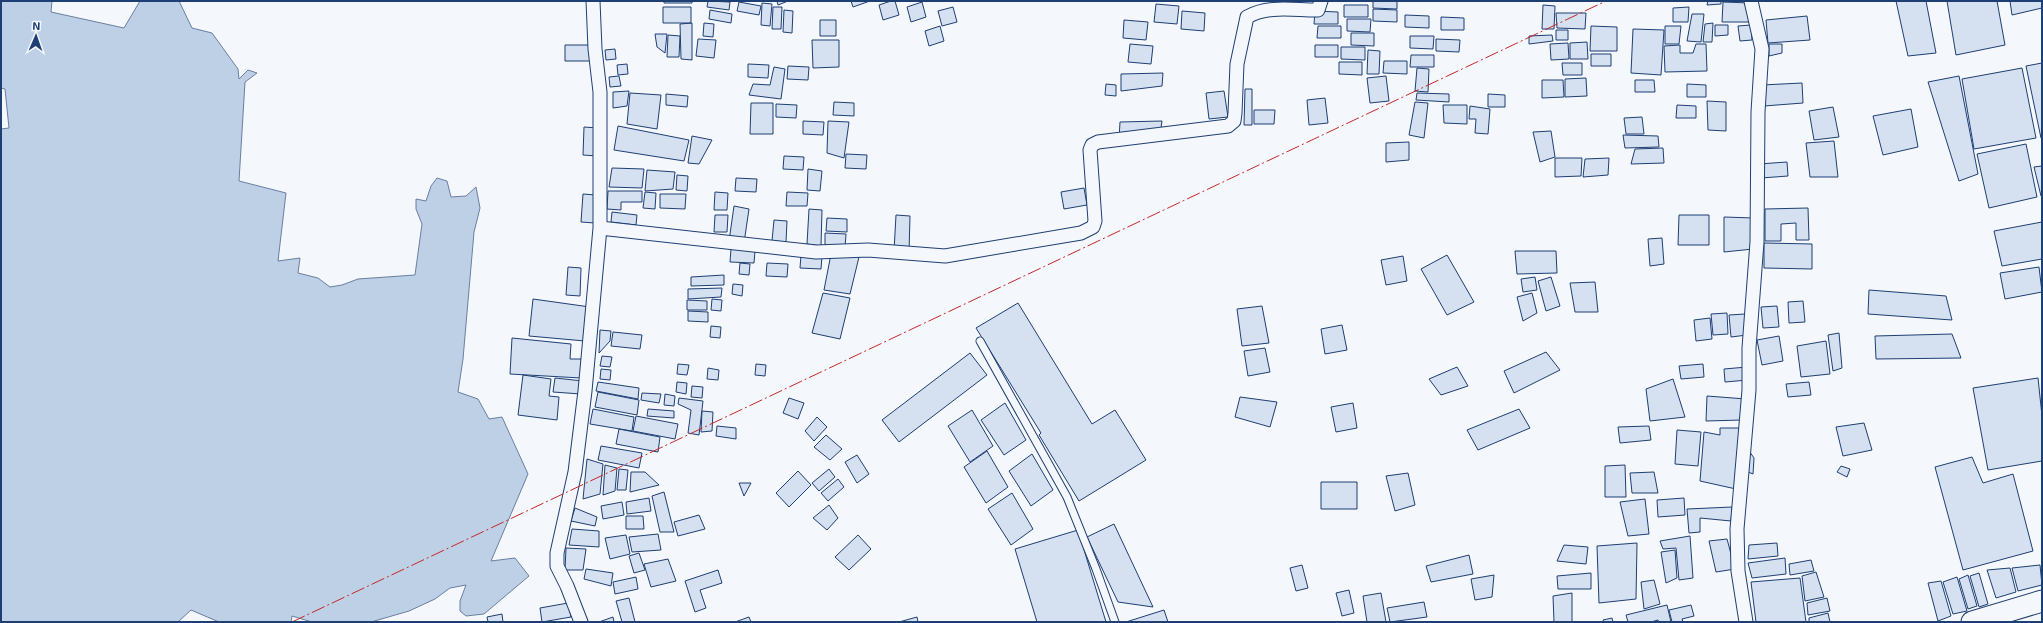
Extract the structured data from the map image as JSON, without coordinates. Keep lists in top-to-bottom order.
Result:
{
  "north": "top"
}
